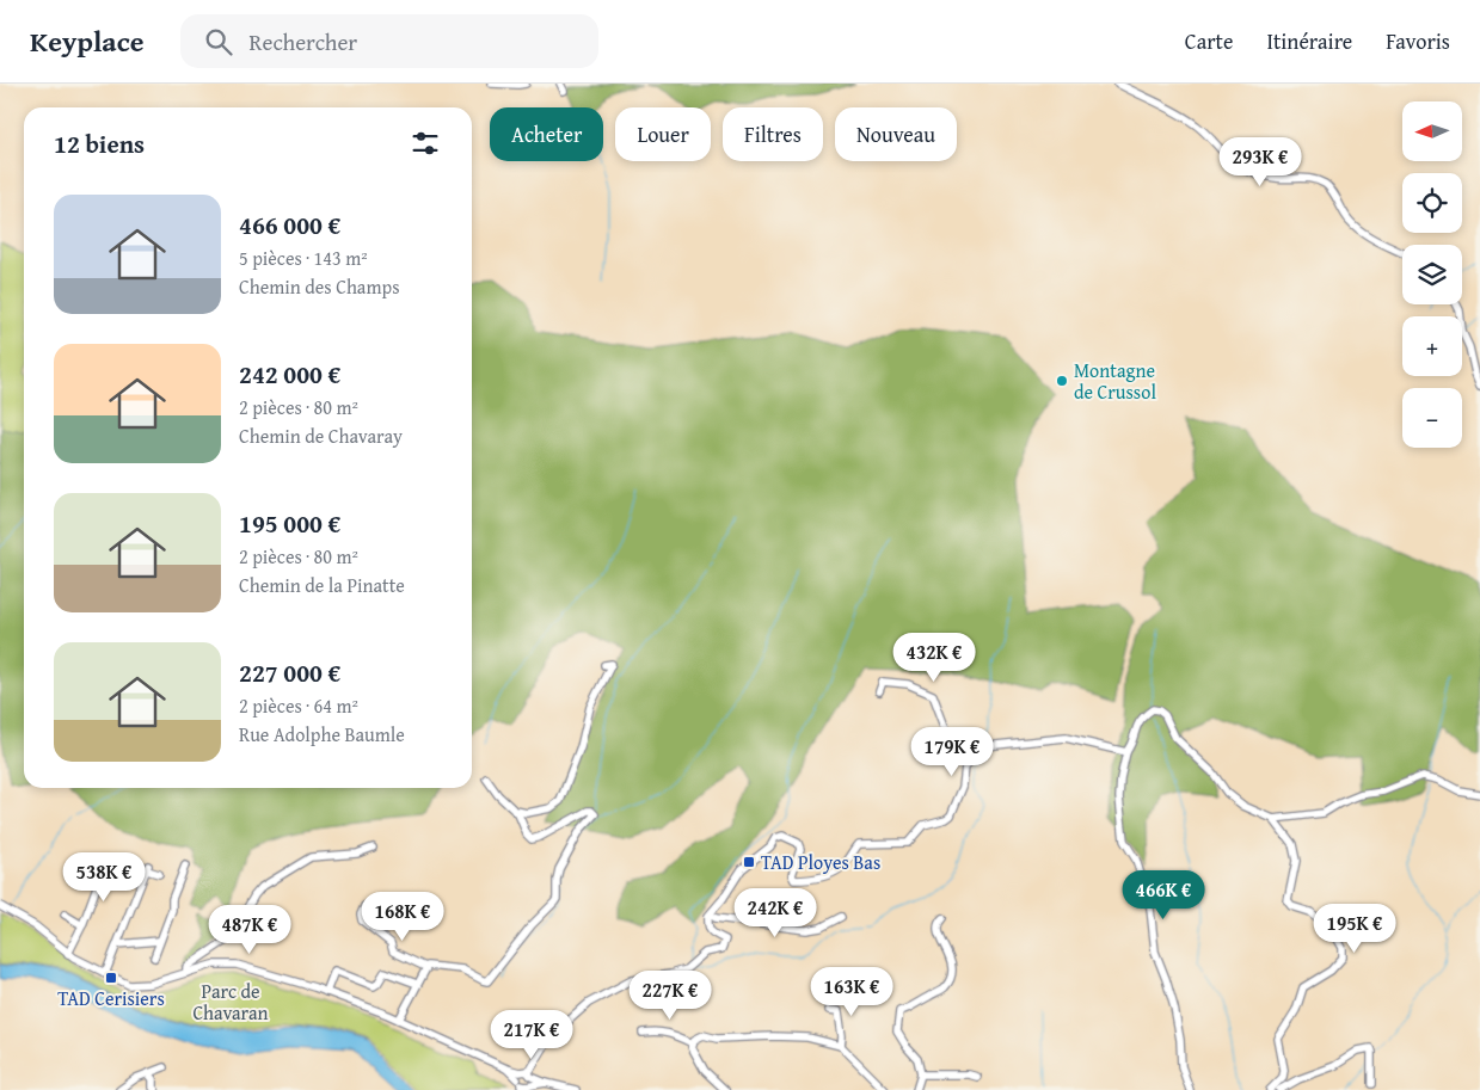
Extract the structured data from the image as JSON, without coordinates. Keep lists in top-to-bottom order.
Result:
{
  "parks": ["Parc de Chavaran"],
  "places": {
    "other": ["Montagne de Crussol"],
    "transit": ["TAD Ployes Bas", "TAD Cerisiers"]
  },
  "north": "left",
  "page": {
    "header": "Keyplace",
    "search": "Rechercher",
    "nav": ["Carte", "Itinéraire", "Favoris"],
    "map_buttons": ["+", "−"],
    "chip": [
      "Acheter",
      "Louer",
      "Filtres",
      "Nouveau"
    ],
    "heading": "12 biens",
    "price": [
      "293K €",
      "432K €",
      "179K €",
      "538K €",
      "466K €",
      "242K €",
      "168K €",
      "195K €",
      "487K €",
      "163K €",
      "227K €",
      "217K €"
    ],
    "list": [
      {
        "name": "466 000 €",
        "note": "5 pièces · 143 m² · Chemin des Champs"
      },
      {
        "name": "242 000 €",
        "note": "2 pièces · 80 m² · Chemin de Chavaray"
      },
      {
        "name": "195 000 €",
        "note": "2 pièces · 80 m² · Chemin de la Pinatte"
      },
      {
        "name": "227 000 €",
        "note": "2 pièces · 64 m² · Rue Adolphe Baumle"
      }
    ]
  }
}
